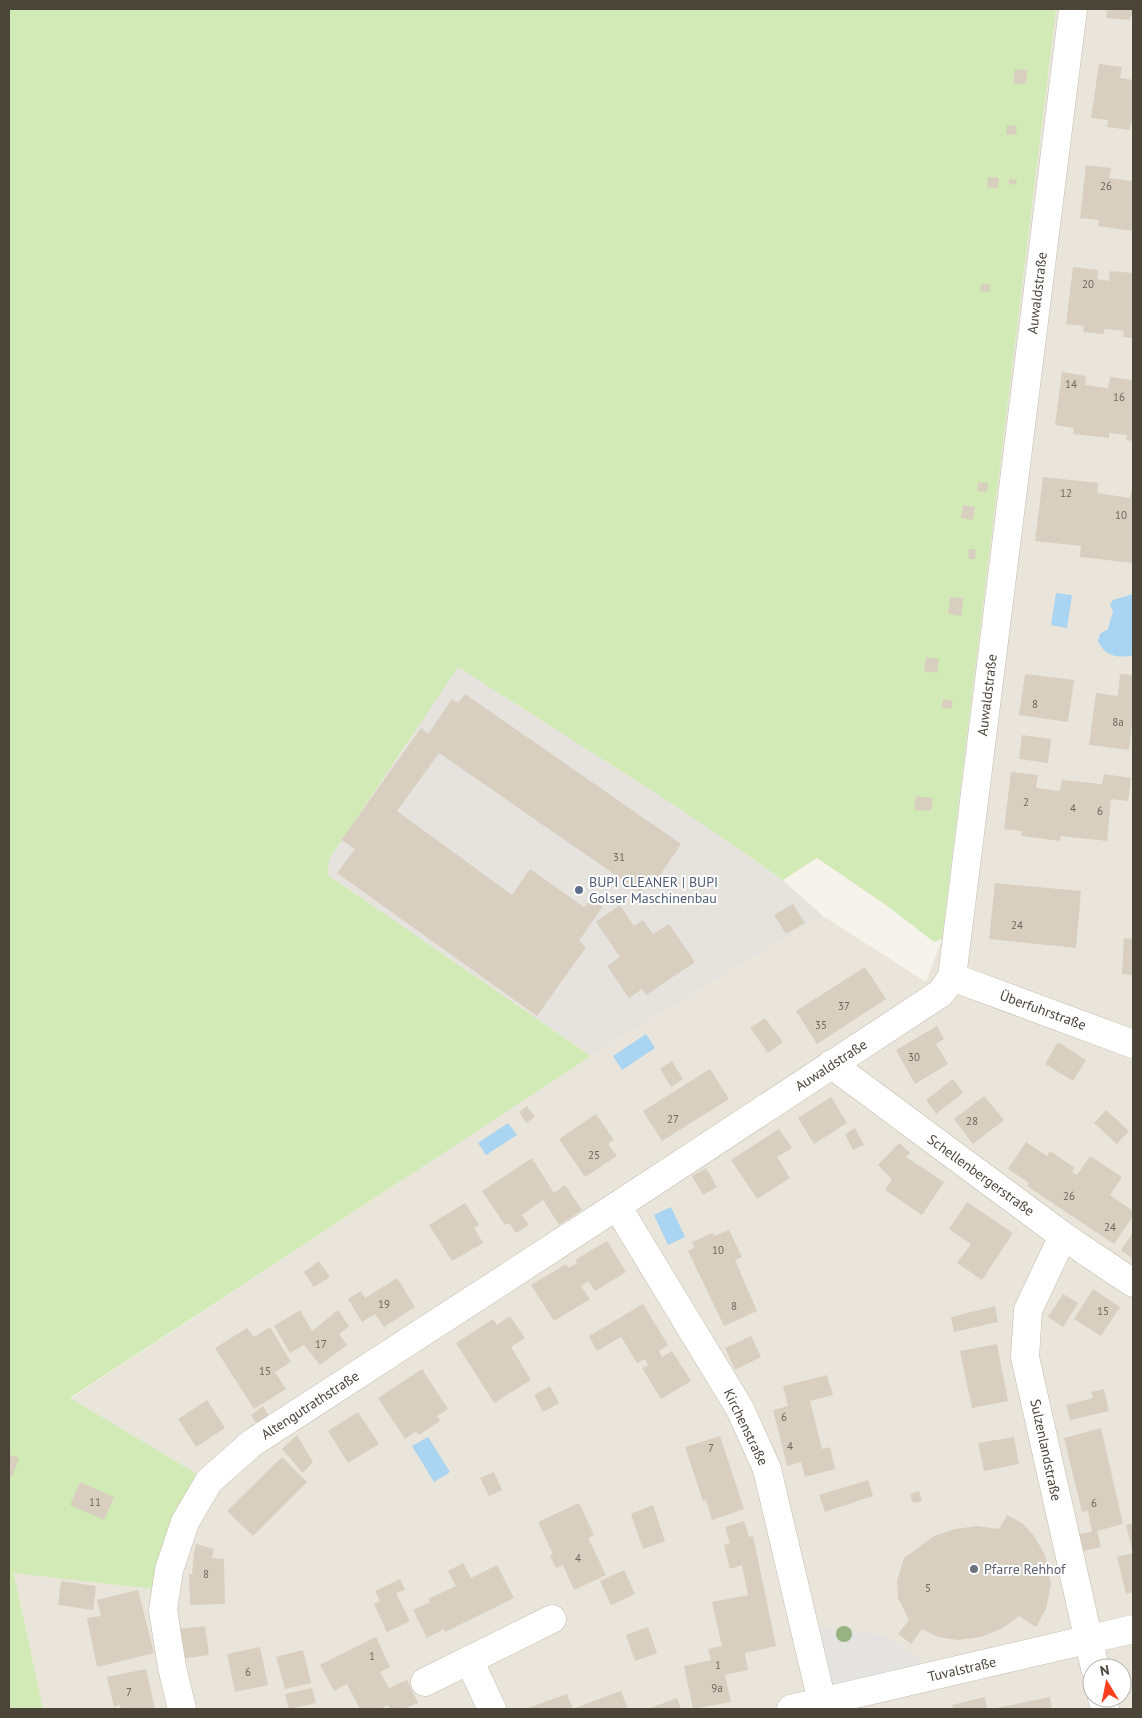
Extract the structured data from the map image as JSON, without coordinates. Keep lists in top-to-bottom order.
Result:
{
  "streets": {
    "street": [
      "Auwaldstraße",
      "Überfuhrstraße",
      "Schellenbergerstraße",
      "Altengutrathstraße",
      "Kirchenstraße",
      "Sulzenlandstraße",
      "Tuvalstraße"
    ]
  },
  "crossings": [
    ["Auwaldstraße", "Überfuhrstraße"],
    ["Auwaldstraße", "Schellenbergerstraße"],
    ["Auwaldstraße", "Altengutrathstraße"],
    ["Auwaldstraße", "Kirchenstraße"],
    ["Schellenbergerstraße", "Sulzenlandstraße"],
    ["Altengutrathstraße", "Kirchenstraße"],
    ["Kirchenstraße", "Tuvalstraße"],
    ["Sulzenlandstraße", "Tuvalstraße"]
  ],
  "places": ["BUPI CLEANER | BUPI Golser Maschinenbau", "Pfarre Rehhof"],
  "house_numbers": [
    "26",
    "20",
    "14",
    "16",
    "12",
    "10",
    "8",
    "8a",
    "2",
    "4",
    "6",
    "31",
    "24",
    "37",
    "35",
    "30",
    "27",
    "28",
    "25",
    "26",
    "24",
    "10",
    "19",
    "8",
    "15",
    "17",
    "15",
    "6",
    "4",
    "7",
    "11",
    "6",
    "4",
    "8",
    "5",
    "1",
    "1",
    "6",
    "9a",
    "7"
  ],
  "north": "top"
}
